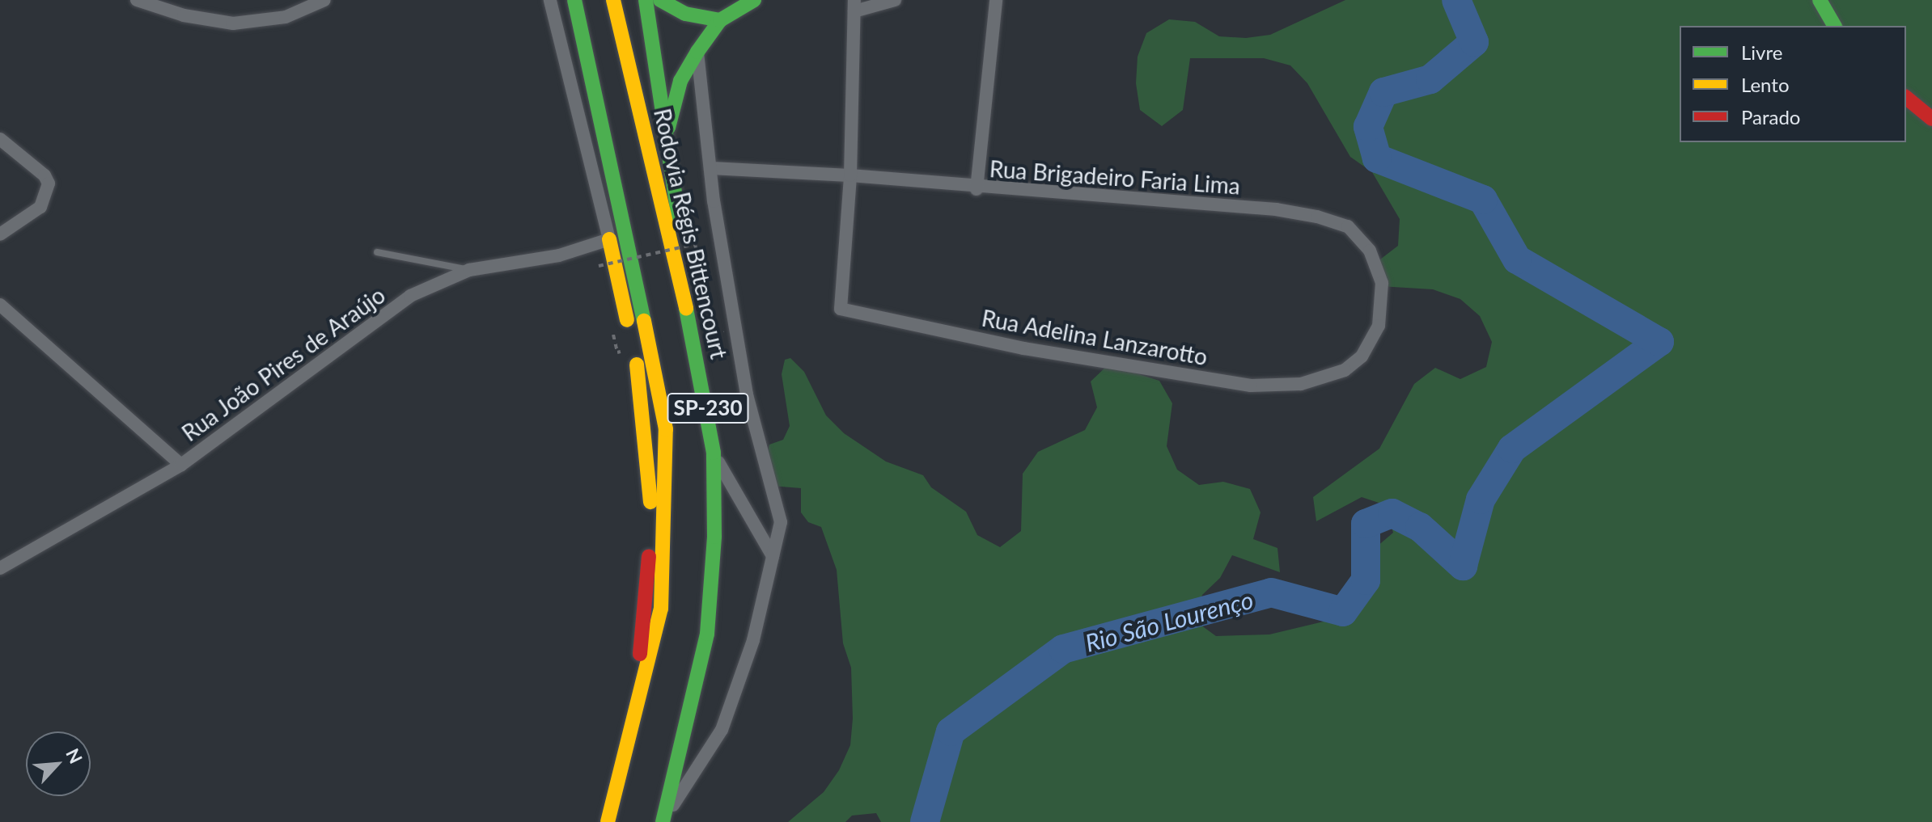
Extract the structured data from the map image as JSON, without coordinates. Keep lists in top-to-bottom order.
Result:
{
  "streets": {
    "main road": ["Rodovia Régis Bittencourt", "SP-230"],
    "street": ["Rua Brigadeiro Faria Lima", "Rua Adelina Lanzarotto", "Rua João Pires de Araújo"]
  },
  "crossings": [
    ["Rua Brigadeiro Faria Lima", "Rua Adelina Lanzarotto"]
  ],
  "water": ["Rio São Lourenço"],
  "legend": ["Livre", "Lento", "Parado"],
  "north": "top right"
}
